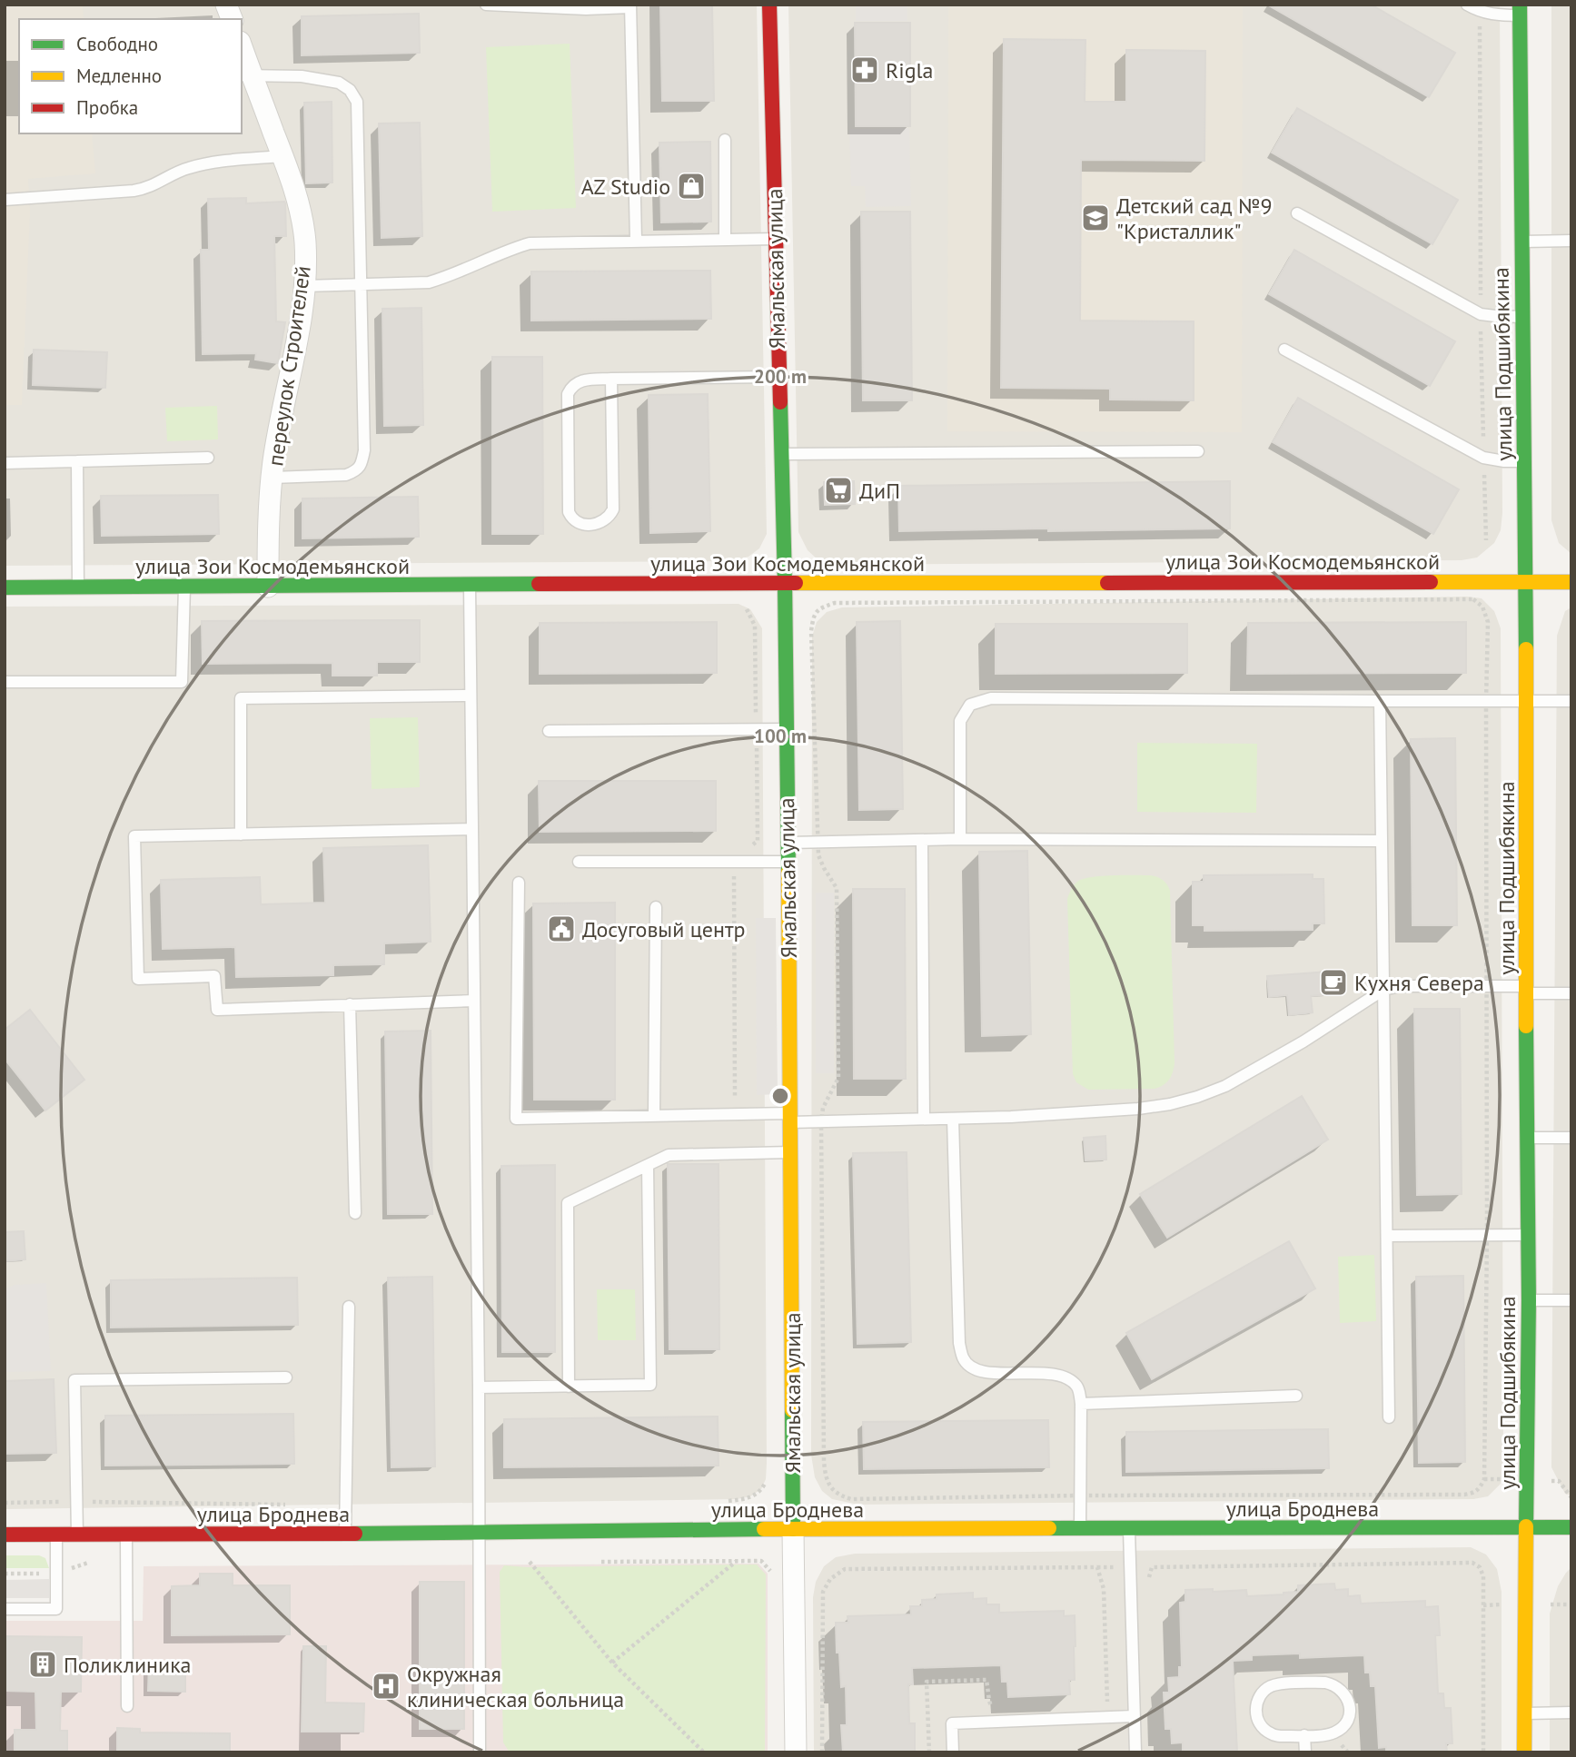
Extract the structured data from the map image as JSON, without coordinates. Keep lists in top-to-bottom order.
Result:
{
  "streets": {
    "main road": [
      "Ямальская улица",
      "улица Подшибякина",
      "улица Зои Космодемьянской",
      "улица Броднева"
    ],
    "street": ["переулок Строителей"]
  },
  "crossings": [
    ["Ямальская улица", "улица Зои Космодемьянской"],
    ["Ямальская улица", "улица Броднева"],
    ["улица Подшибякина", "улица Зои Космодемьянской"],
    ["улица Подшибякина", "улица Броднева"],
    ["переулок Строителей", "улица Зои Космодемьянской"]
  ],
  "places": {
    "pharmacy": ["Rigla"],
    "shop": ["AZ Studio"],
    "school or university": ["Детский сад №9 \"Кристаллик\""],
    "supermarket": ["ДиП"],
    "public building": ["Досуговый центр"],
    "cafe": ["Кухня Севера"],
    "building": ["Поликлиника"],
    "hospital": ["Окружная клиническая больница"]
  },
  "legend": ["Свободно", "Медленно", "Пробка"],
  "rings": ["200 m", "100 m"]
}
